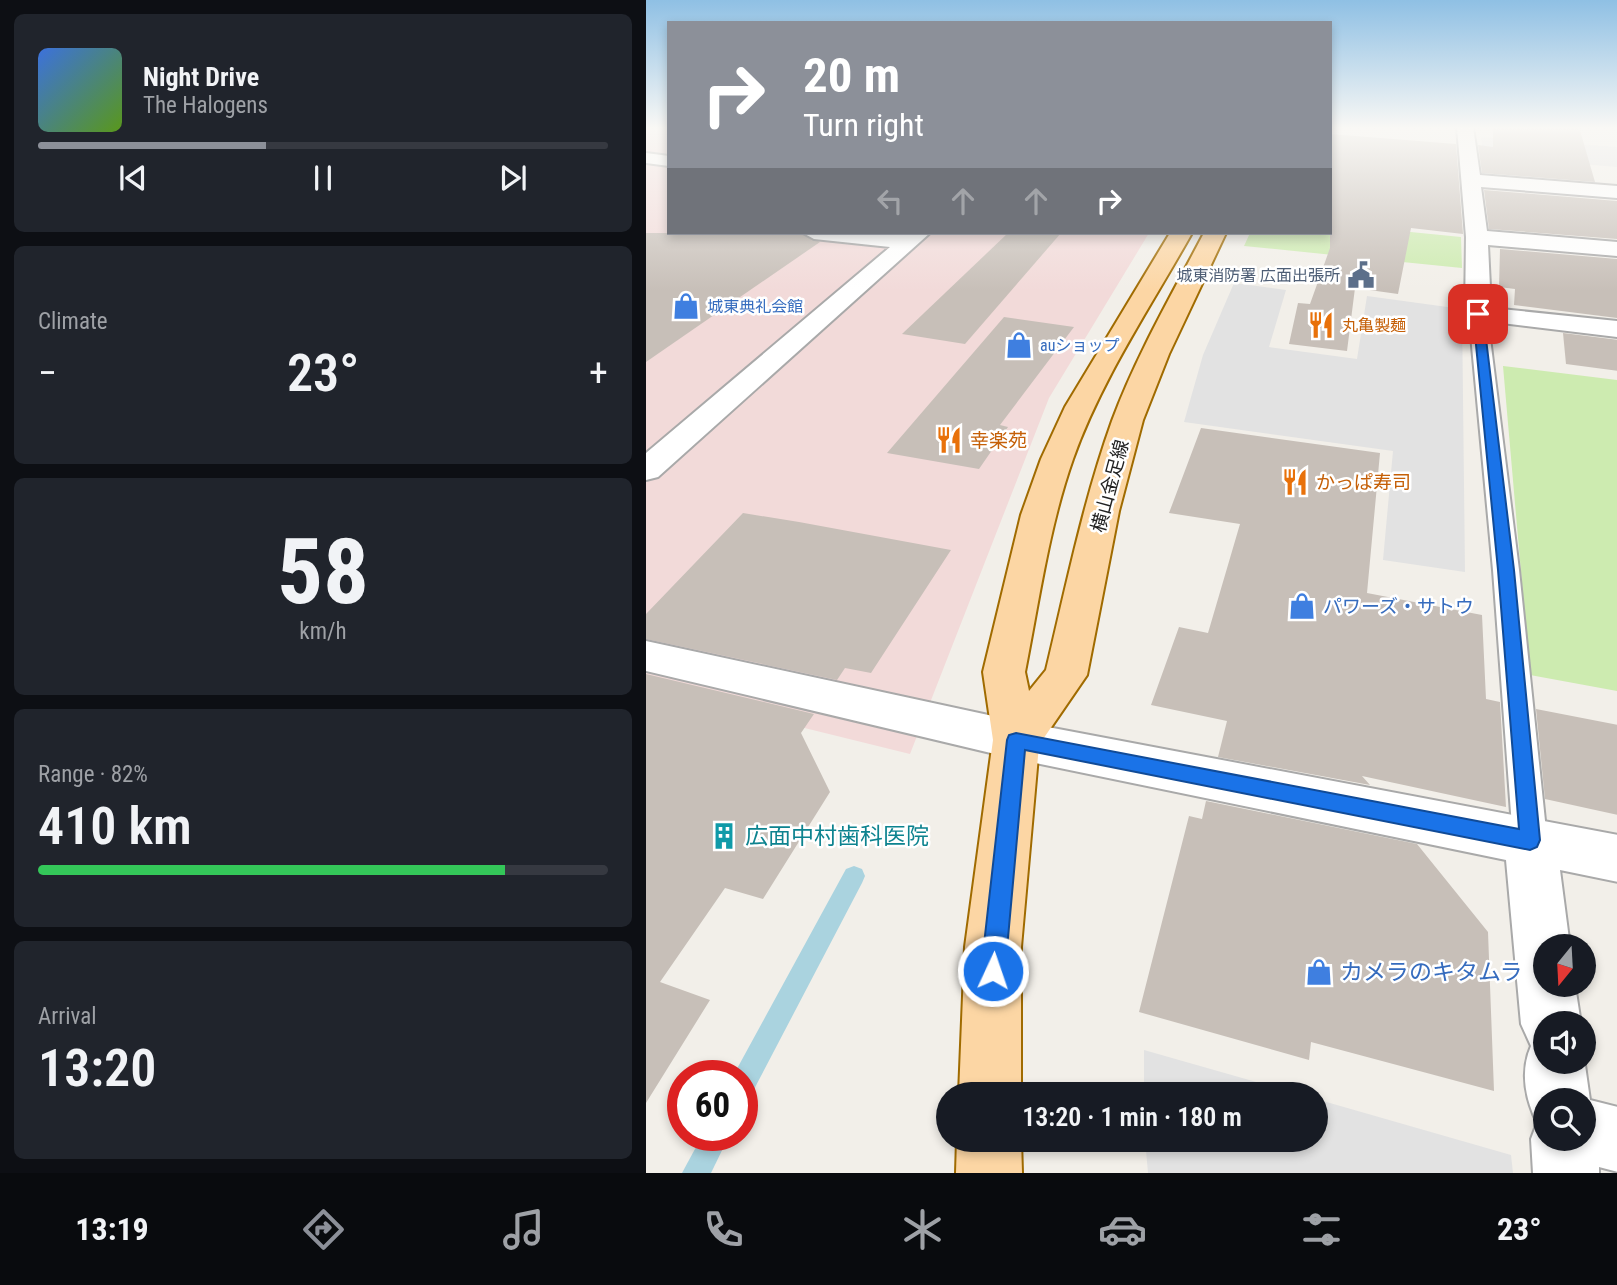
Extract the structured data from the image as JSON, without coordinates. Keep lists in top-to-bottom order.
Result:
{
  "streets": {
    "main road": ["横山金足線"]
  },
  "places": {
    "public building": ["城東消防署 広面出張所"],
    "shop": [
      "城東典礼会館",
      "auショップ",
      "パワーズ・サトウ",
      "カメラのキタムラ"
    ],
    "restaurant": ["丸亀製麺", "幸楽苑", "かっぱ寿司"],
    "building": ["広面中村歯科医院"]
  },
  "north": "bottom",
  "page": {
    "turn": ["20 m", "Turn right"],
    "song": ["Night Drive", "The Halogens"],
    "tile": [
      "Climate",
      ["58", "km/h"],
      ["Range · 82%", "410 km"],
      ["Arrival", "13:20"]
    ],
    "heat": ["−", "23°", "+"],
    "limit": "60",
    "trip": "13:20 · 1 min · 180 m",
    "tabs": ["13:19", "23°"]
  }
}
